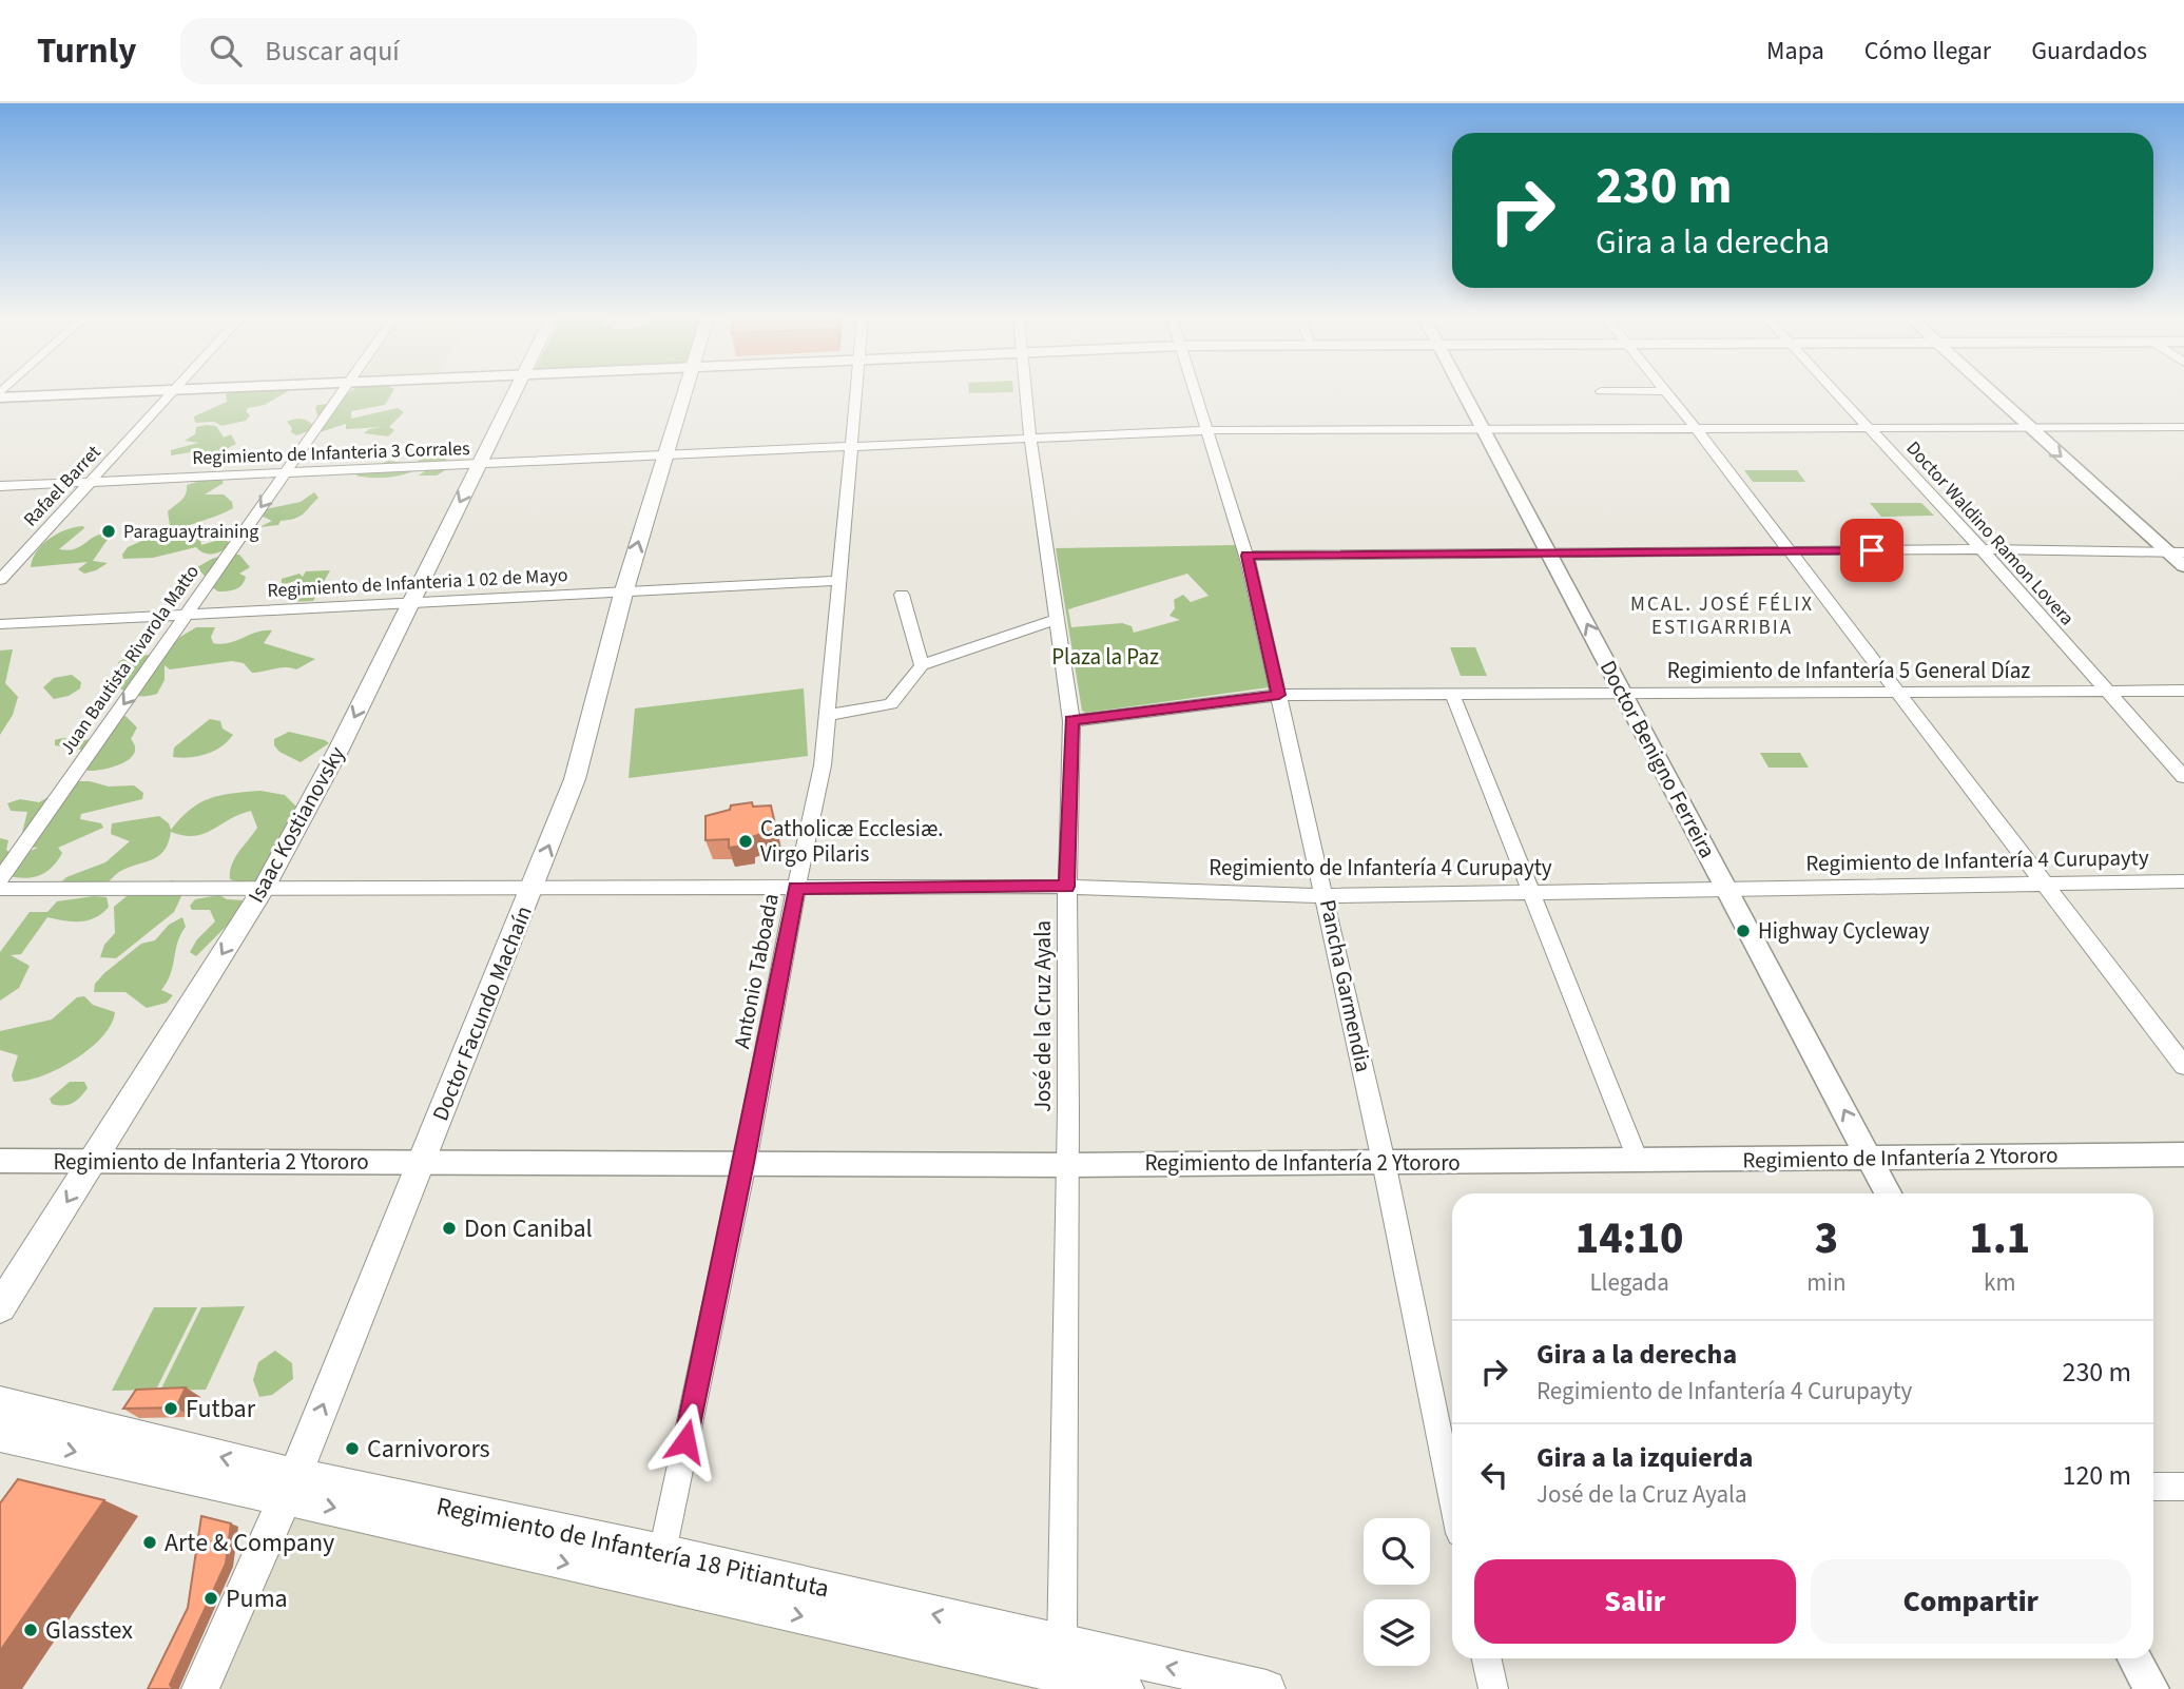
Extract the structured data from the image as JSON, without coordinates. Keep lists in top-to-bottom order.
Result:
{
  "streets": {
    "main road": ["Isaac Kostianovsky", "Doctor Facundo Machaín", "Regimiento de Infantería 18 Pitiantuta"],
    "street": [
      "Regimiento de Infanteria 3 Corrales",
      "Rafael Barret",
      "Doctor Waldino Ramon Lovera",
      "Regimiento de Infanteria 1 02 de Mayo",
      "Juan Bautista Rivarola Matto",
      "Regimiento de Infantería 5 General Díaz",
      "Doctor Benigno Ferreira",
      "Regimiento de Infantería 4 Curupayty",
      "Antonio Taboada",
      "Pancha Garmendia",
      "José de la Cruz Ayala",
      "Regimiento de Infantería 2 Ytororo",
      "Regimiento de Infanteria 2 Ytororo"
    ]
  },
  "crossings": [
    ["Regimiento de Infanteria 3 Corrales", "Rafael Barret"],
    ["Regimiento de Infanteria 3 Corrales", "Doctor Waldino Ramon Lovera"],
    ["Regimiento de Infanteria 3 Corrales", "Juan Bautista Rivarola Matto"],
    ["Regimiento de Infanteria 3 Corrales", "Doctor Benigno Ferreira"],
    ["Regimiento de Infanteria 3 Corrales", "Isaac Kostianovsky"],
    ["Regimiento de Infanteria 3 Corrales", "Antonio Taboada"],
    ["Regimiento de Infanteria 3 Corrales", "Pancha Garmendia"],
    ["Regimiento de Infanteria 3 Corrales", "Doctor Facundo Machaín"],
    ["Regimiento de Infanteria 3 Corrales", "José de la Cruz Ayala"],
    ["Doctor Waldino Ramon Lovera", "Regimiento de Infantería 5 General Díaz"],
    ["Regimiento de Infanteria 1 02 de Mayo", "Juan Bautista Rivarola Matto"],
    ["Regimiento de Infanteria 1 02 de Mayo", "Isaac Kostianovsky"],
    ["Regimiento de Infanteria 1 02 de Mayo", "Antonio Taboada"],
    ["Regimiento de Infanteria 1 02 de Mayo", "Doctor Facundo Machaín"],
    ["Regimiento de Infantería 5 General Díaz", "Doctor Benigno Ferreira"],
    ["Regimiento de Infantería 5 General Díaz", "Pancha Garmendia"],
    ["Regimiento de Infantería 5 General Díaz", "José de la Cruz Ayala"],
    ["Doctor Benigno Ferreira", "Regimiento de Infantería 4 Curupayty"],
    ["Doctor Benigno Ferreira", "Regimiento de Infantería 2 Ytororo"],
    ["Isaac Kostianovsky", "Regimiento de Infantería 4 Curupayty"],
    ["Isaac Kostianovsky", "Regimiento de Infanteria 2 Ytororo"],
    ["Regimiento de Infantería 4 Curupayty", "Antonio Taboada"],
    ["Regimiento de Infantería 4 Curupayty", "Pancha Garmendia"],
    ["Regimiento de Infantería 4 Curupayty", "Doctor Facundo Machaín"],
    ["Regimiento de Infantería 4 Curupayty", "José de la Cruz Ayala"],
    ["Antonio Taboada", "Regimiento de Infantería 2 Ytororo"],
    ["Antonio Taboada", "Regimiento de Infantería 18 Pitiantuta"],
    ["Pancha Garmendia", "Regimiento de Infantería 2 Ytororo"],
    ["Doctor Facundo Machaín", "Regimiento de Infantería 2 Ytororo"],
    ["Doctor Facundo Machaín", "Regimiento de Infanteria 2 Ytororo"],
    ["Doctor Facundo Machaín", "Regimiento de Infantería 18 Pitiantuta"],
    ["José de la Cruz Ayala", "Regimiento de Infantería 2 Ytororo"],
    ["José de la Cruz Ayala", "Regimiento de Infantería 18 Pitiantuta"],
    ["Regimiento de Infantería 2 Ytororo", "Regimiento de Infanteria 2 Ytororo"]
  ],
  "one_way": ["Juan Bautista Rivarola Matto", "Isaac Kostianovsky", "Doctor Facundo Machaín"],
  "districts": ["MCAL. JOSÉ FÉLIX ESTIGARRIBIA"],
  "parks": ["Plaza la Paz"],
  "places": [
    "Paraguaytraining",
    "Catholicæ Ecclesiæ. Virgo Pilaris",
    "Highway Cycleway",
    "Don Canibal",
    "Futbar",
    "Carnivorors",
    "Arte & Company",
    "Puma",
    "Glasstex"
  ],
  "page": {
    "header": "Turnly",
    "search": "Buscar aquí",
    "nav": ["Mapa", "Cómo llegar", "Guardados"],
    "turn": ["230 m", "Gira a la derecha"],
    "eta": [
      "14:10",
      "Llegada",
      "3",
      "min",
      "1.1",
      "km"
    ],
    "list": [
      {
        "name": "Gira a la derecha",
        "note": "Regimiento de Infantería 4 Curupayty",
        "value": "230 m"
      },
      {
        "name": "Gira a la izquierda",
        "note": "José de la Cruz Ayala",
        "value": "120 m"
      }
    ],
    "buttons": ["Salir", "Compartir"]
  }
}
